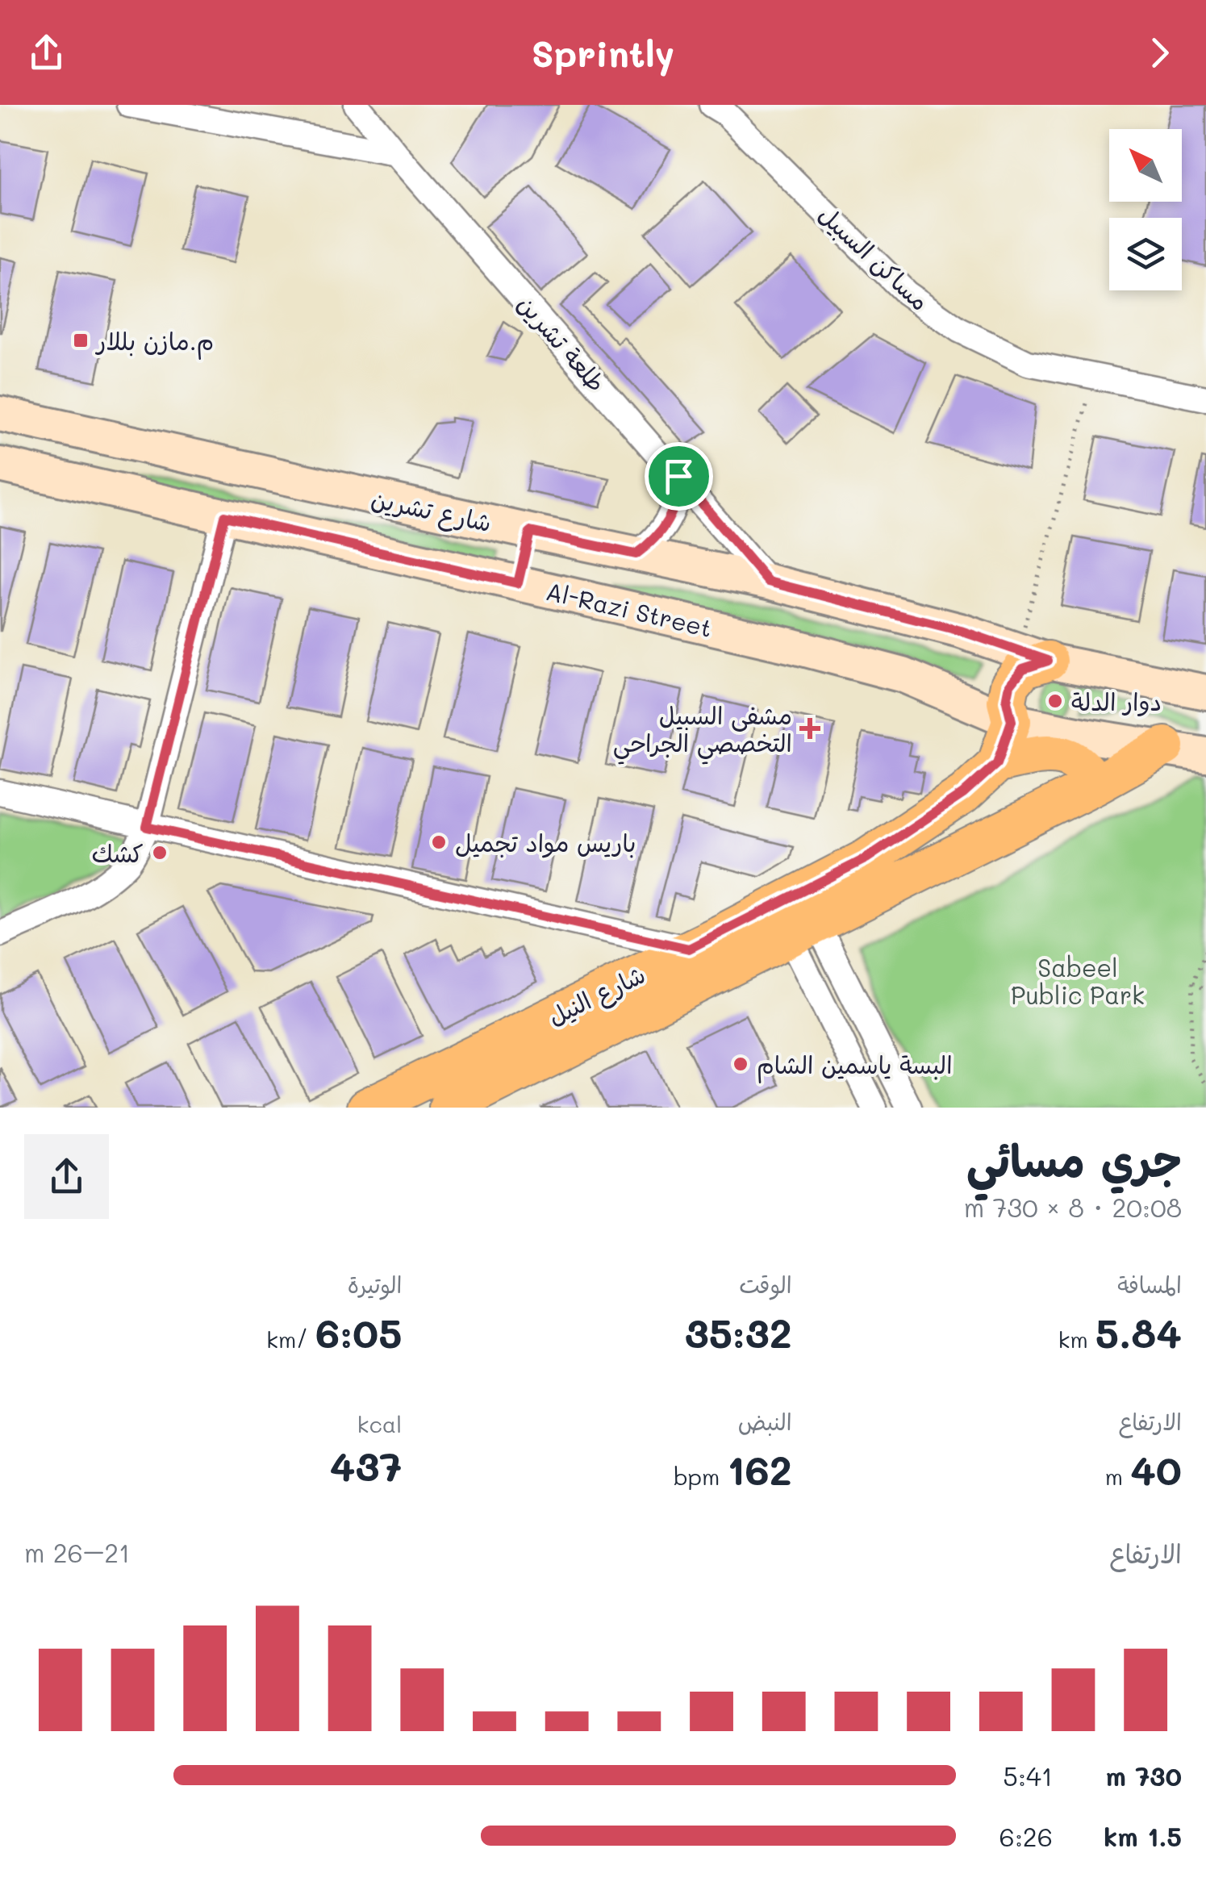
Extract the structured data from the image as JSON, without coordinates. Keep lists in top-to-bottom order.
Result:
{
  "streets": {
    "main road": ["شارع تشرين", "Al-Razi Street", "شارع النيل"],
    "street": ["مساكن السبيل", "طلعة تشرين"]
  },
  "crossings": [
    ["طلعة تشرين", "شارع تشرين"],
    ["شارع تشرين", "شارع النيل"],
    ["Al-Razi Street", "شارع النيل"]
  ],
  "parks": ["Sabeel Public Park"],
  "places": {
    "transit": ["م.مازن بللار"],
    "other": [
      "دوار الدلة",
      "باريس مواد تجميل",
      "كشك",
      "البسة ياسمين الشام"
    ],
    "health": ["مشفى السبيل التخصصي الجراحي"]
  },
  "north": "top left",
  "page": {
    "header": "Sprintly",
    "heading": ["جري مسائي", "20:08 · 8 × 730 m"],
    "stats": [
      ["المسافة", "5.84 km"],
      ["الوقت", "35:32"],
      ["الوتيرة", "6:05 /km"],
      ["الارتفاع", "40 m"],
      ["النبض", "162 bpm"],
      ["kcal", "437"]
    ],
    "chart": ["الارتفاع", "21–26 m"],
    "list": [
      {
        "name": "730 m",
        "note": "5:41"
      },
      {
        "name": "1.5 km",
        "note": "6:26"
      }
    ]
  }
}
